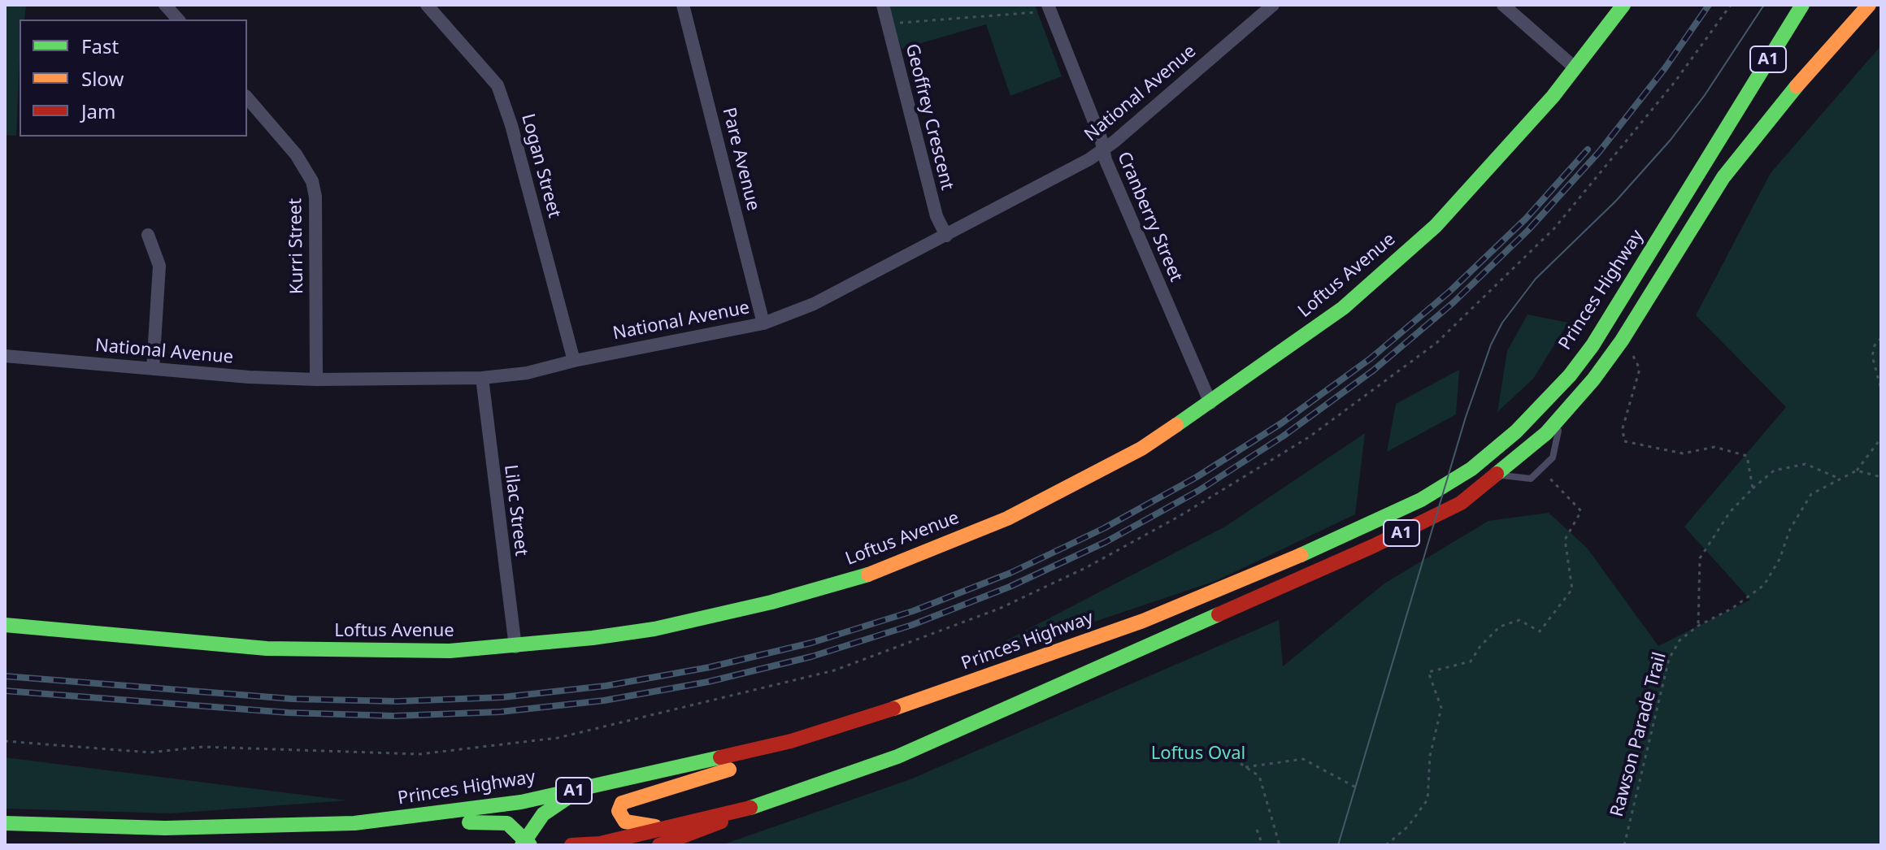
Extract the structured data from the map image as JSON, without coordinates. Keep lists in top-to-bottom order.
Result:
{
  "streets": {
    "main road": ["A1", "Loftus Avenue", "Princes Highway"],
    "street": [
      "National Avenue",
      "Geoffrey Crescent",
      "Pare Avenue",
      "Logan Street",
      "Cranberry Street",
      "Kurri Street",
      "Lilac Street"
    ],
    "path": ["Rawson Parade Trail"]
  },
  "crossings": [
    ["National Avenue", "Geoffrey Crescent"],
    ["National Avenue", "Pare Avenue"],
    ["National Avenue", "Logan Street"],
    ["National Avenue", "Cranberry Street"],
    ["National Avenue", "Kurri Street"],
    ["National Avenue", "Lilac Street"],
    ["Cranberry Street", "Loftus Avenue"],
    ["Loftus Avenue", "Lilac Street"]
  ],
  "parks": ["Loftus Oval"],
  "legend": ["Fast", "Slow", "Jam"]
}
